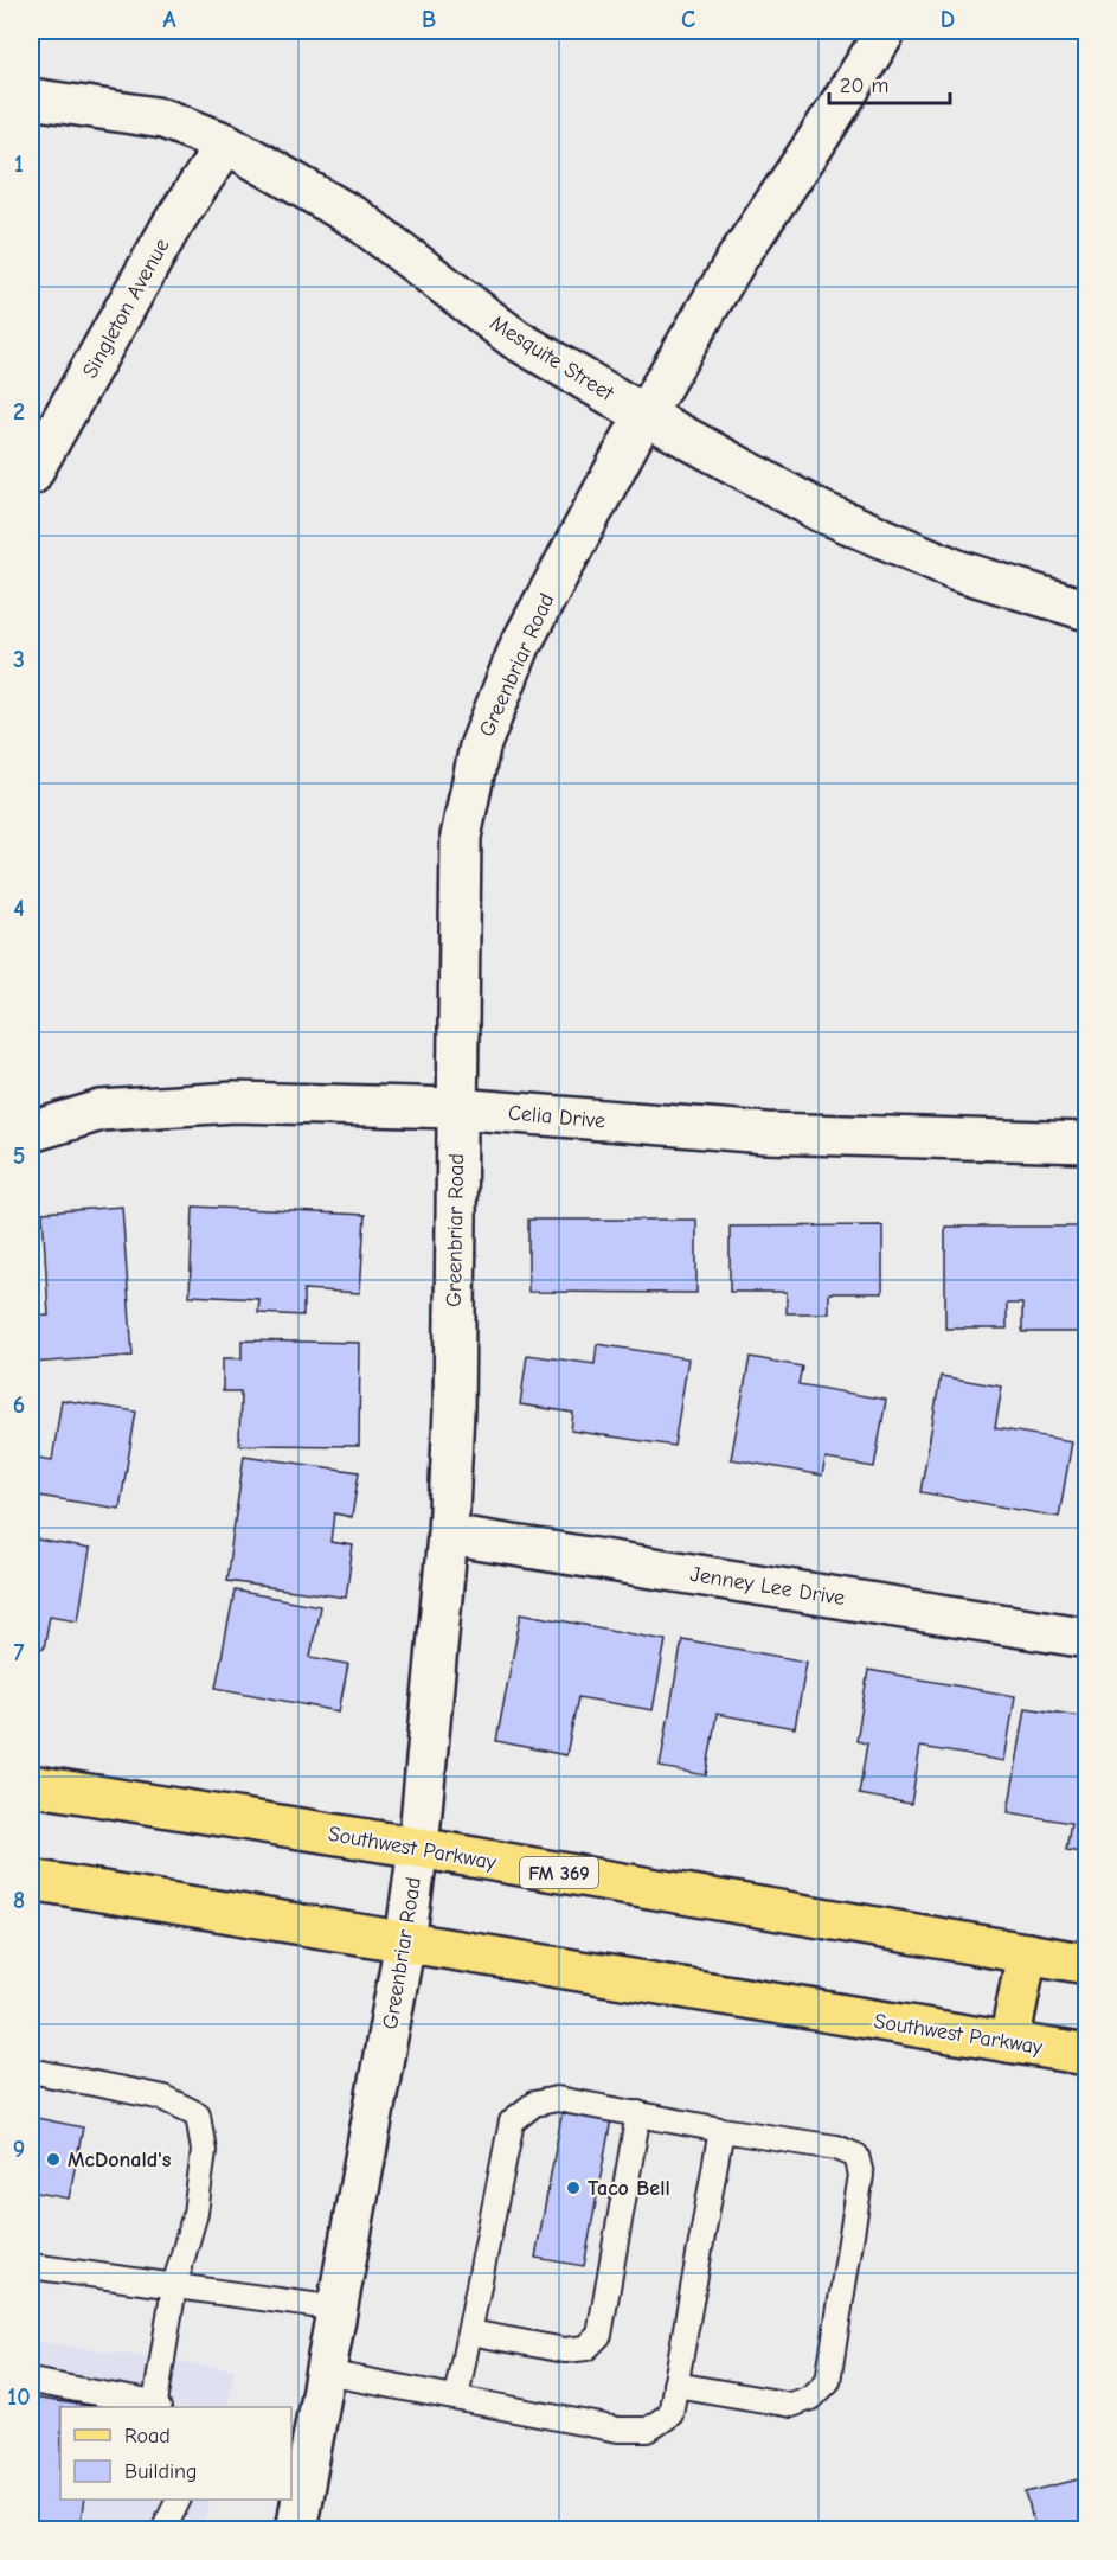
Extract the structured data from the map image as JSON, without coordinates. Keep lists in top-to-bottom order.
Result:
{
  "streets": {
    "main road": ["Southwest Parkway", "FM 369"],
    "street": [
      "Singleton Avenue",
      "Mesquite Street",
      "Greenbriar Road",
      "Celia Drive",
      "Jenney Lee Drive"
    ]
  },
  "crossings": [
    ["Singleton Avenue", "Mesquite Street"],
    ["Mesquite Street", "Greenbriar Road"],
    ["Greenbriar Road", "Celia Drive"],
    ["Greenbriar Road", "Jenney Lee Drive"],
    ["Greenbriar Road", "Southwest Parkway"]
  ],
  "places": ["McDonald's", "Taco Bell"],
  "legend": ["Road", "Building"],
  "scale_bar": "20 m",
  "grid": {
    "columns": [
      "A",
      "B",
      "C",
      "D"
    ],
    "rows": [
      "1",
      "2",
      "3",
      "4",
      "5",
      "6",
      "7",
      "8",
      "9",
      "10"
    ]
  }
}
